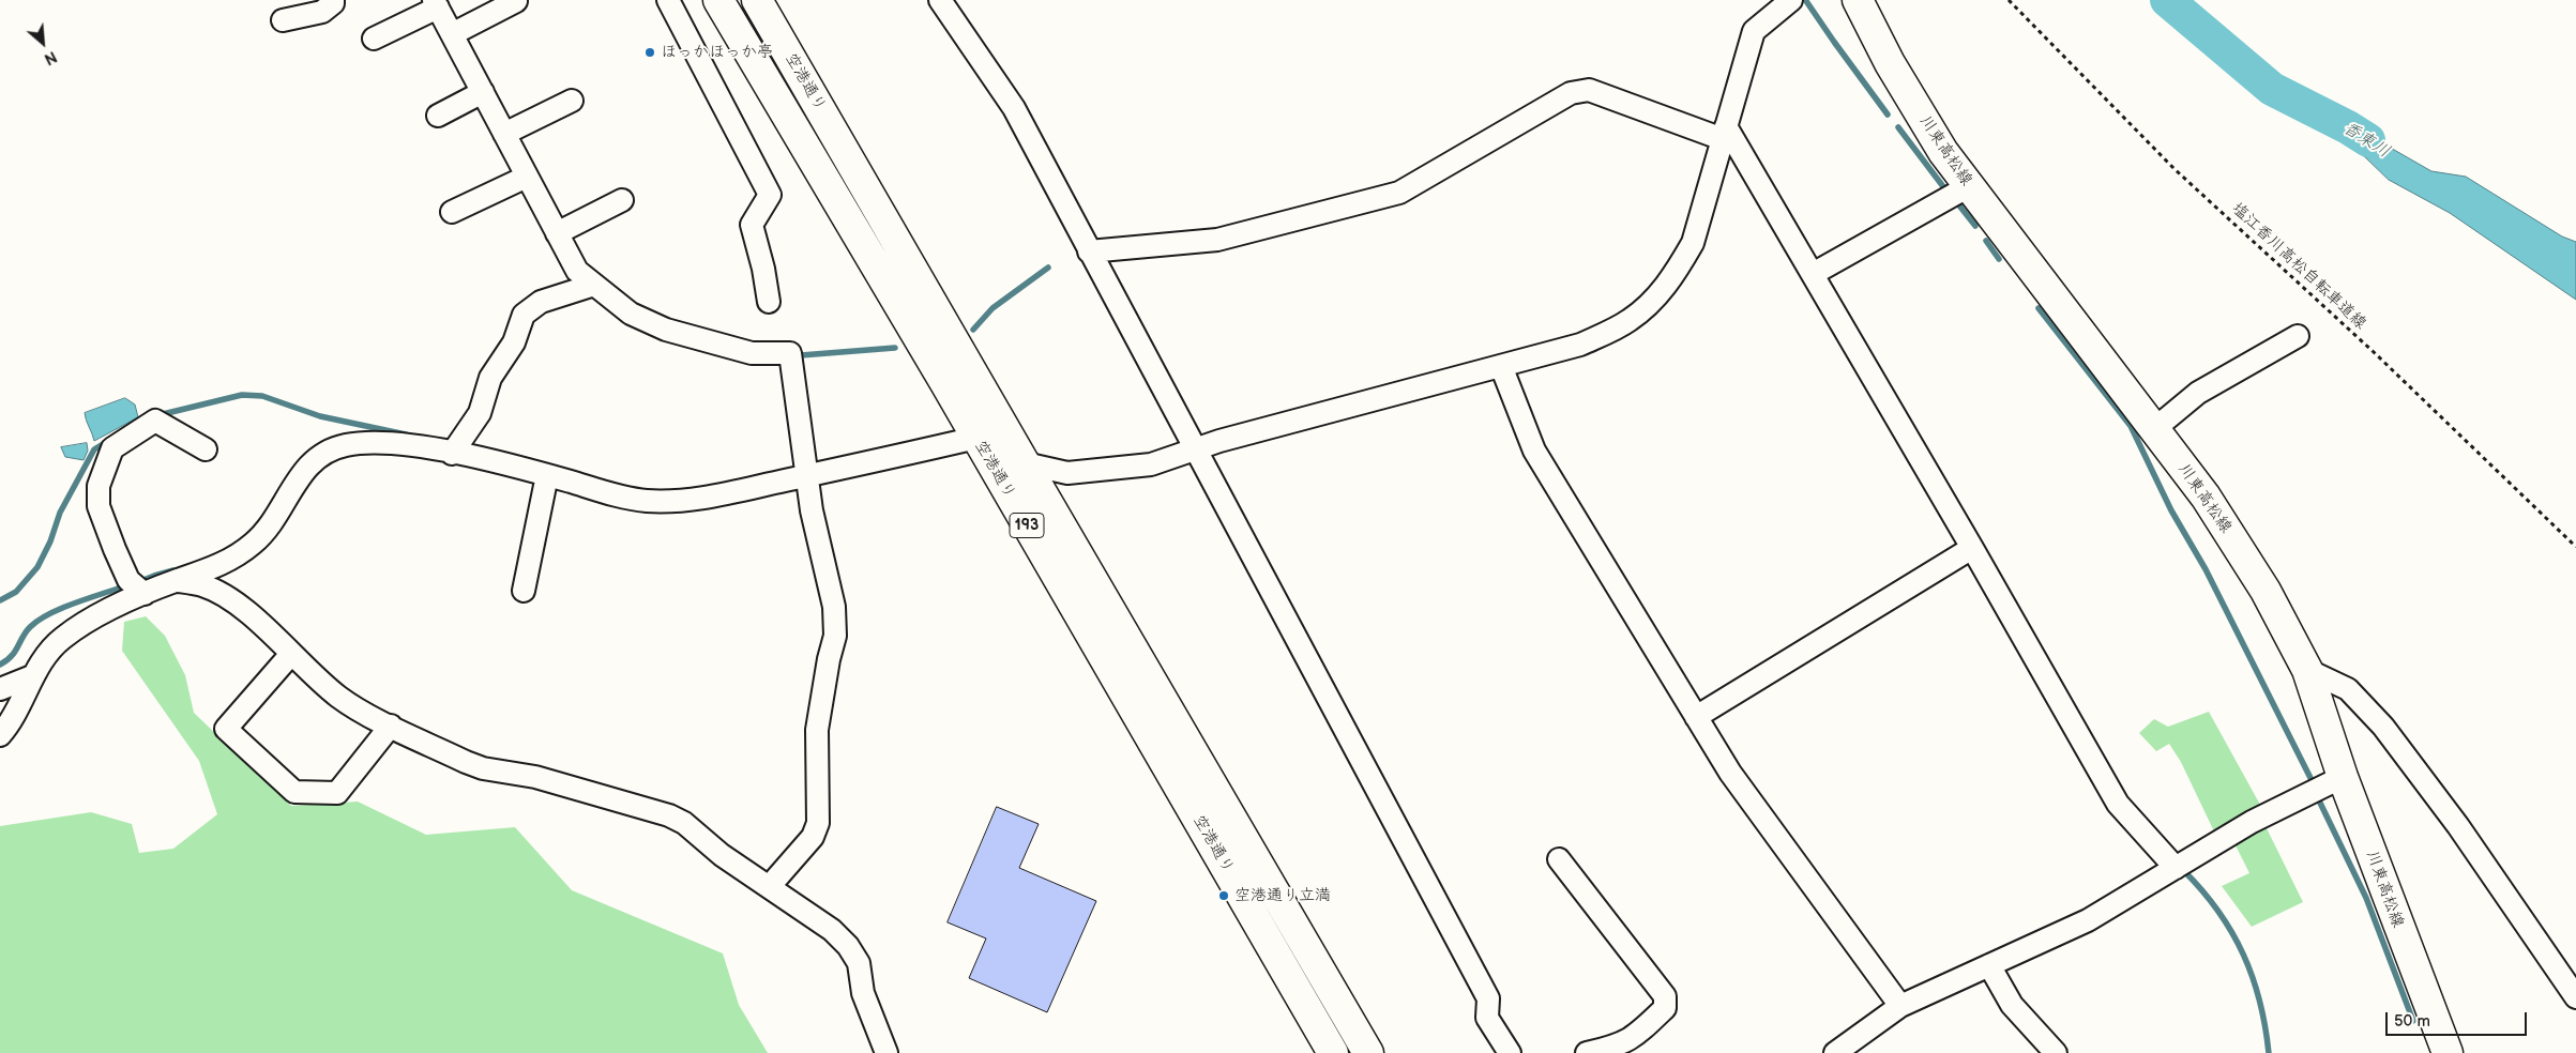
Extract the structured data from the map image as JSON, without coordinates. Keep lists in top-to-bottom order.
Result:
{
  "streets": {
    "main road": ["空港通り", "川東高松線", "193"],
    "path": ["塩江香川高松自転車道線"]
  },
  "water": ["香東川"],
  "places": ["ほっかほっか亭", "空港通り立満"],
  "scale_bar": "50 m",
  "north": "bottom right"
}
